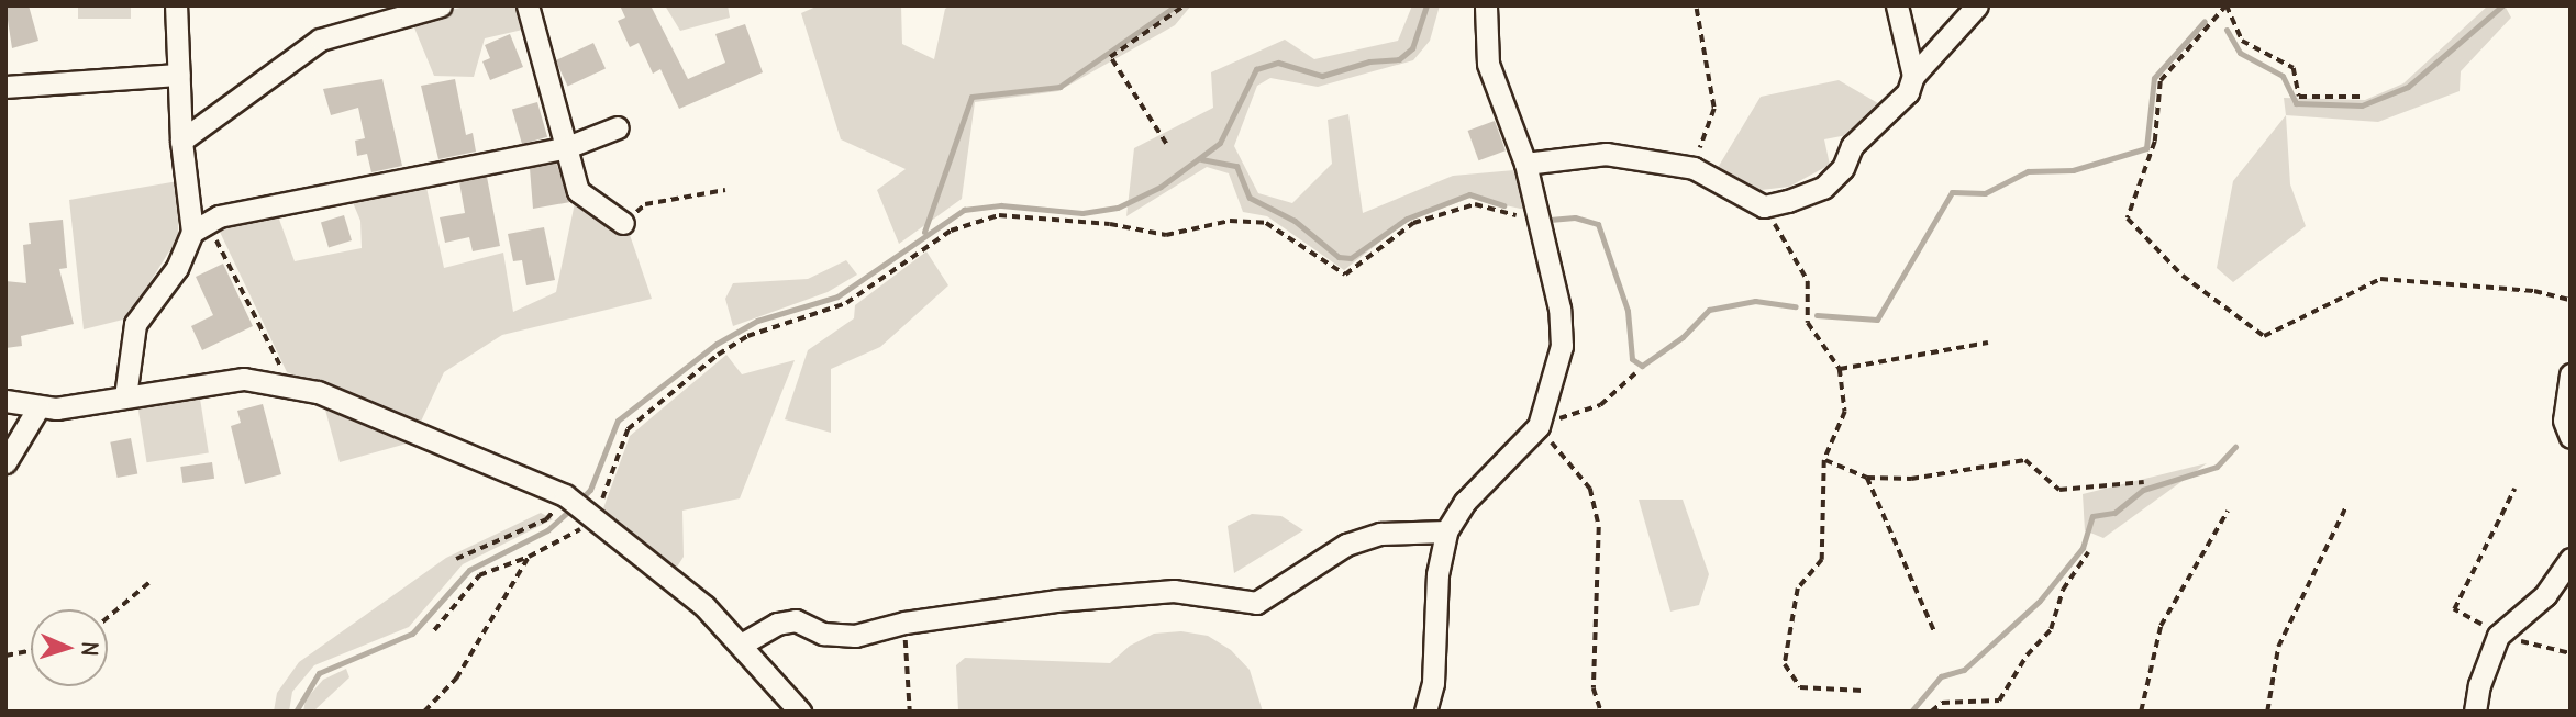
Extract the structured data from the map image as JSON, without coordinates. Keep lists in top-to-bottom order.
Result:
{
  "north": "right"
}
